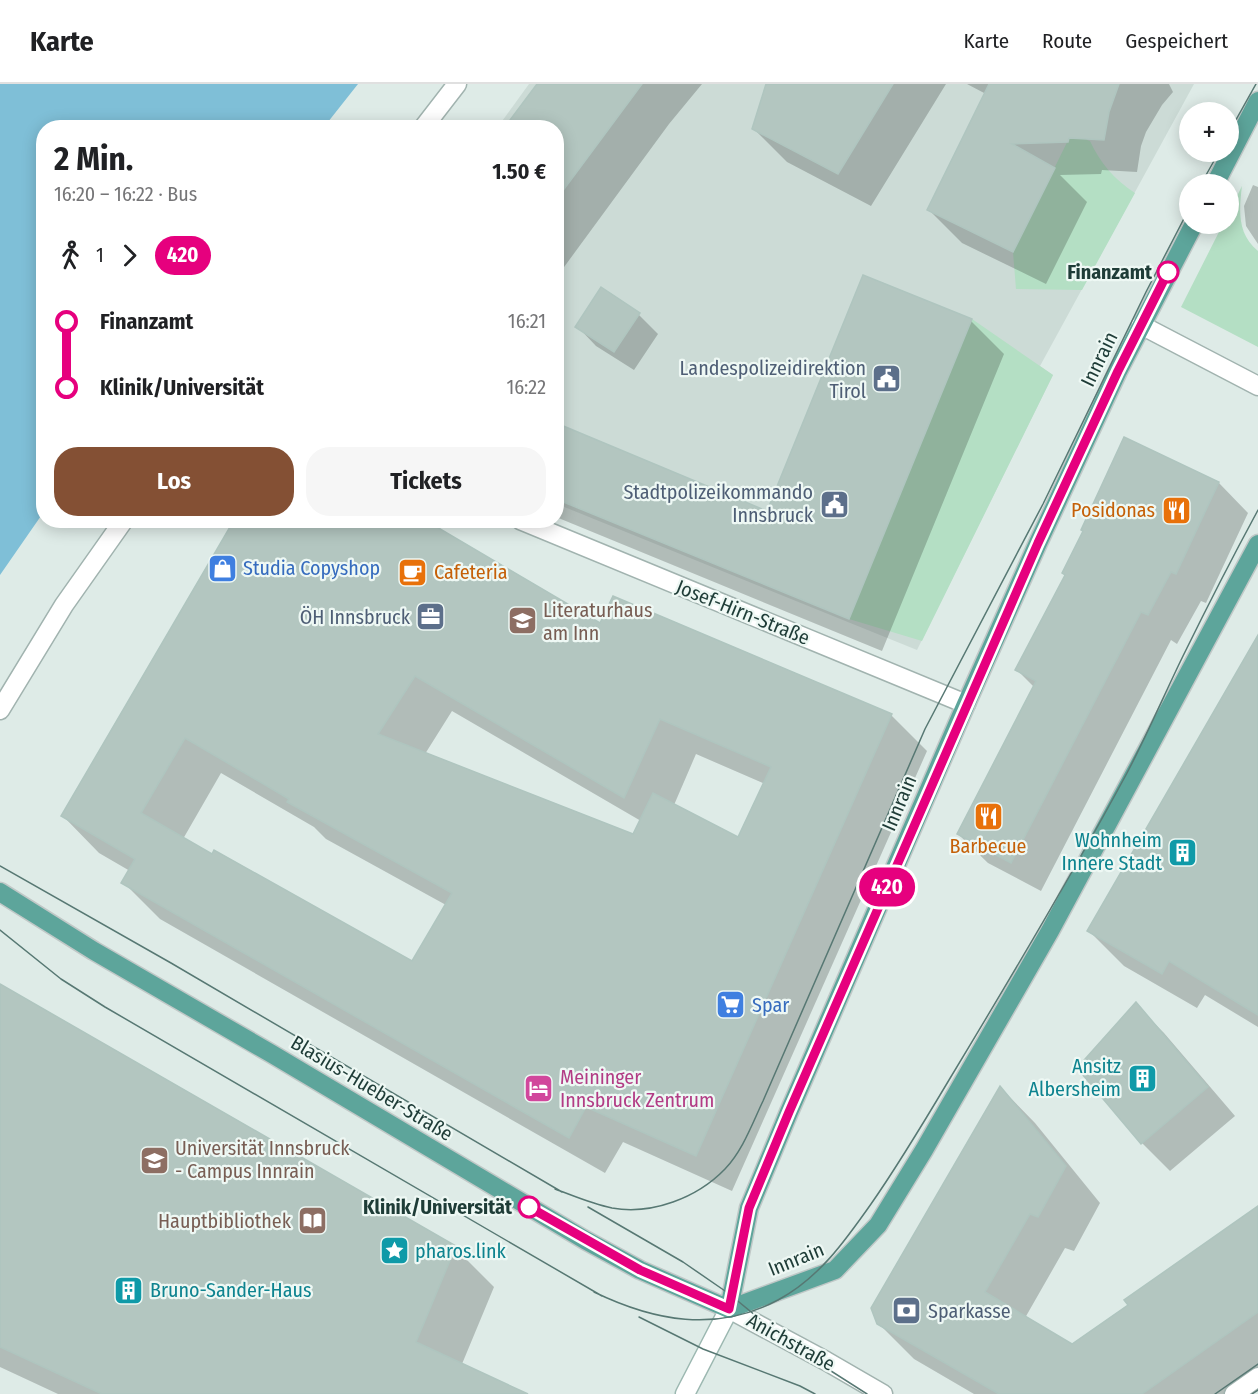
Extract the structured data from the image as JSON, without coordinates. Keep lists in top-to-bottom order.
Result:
{
  "streets": {
    "main road": ["Innrain", "Blasius-Hueber-Straße"],
    "street": ["Josef-Hirn-Straße", "Anichstraße"]
  },
  "crossings": [
    ["Innrain", "Josef-Hirn-Straße"],
    ["Innrain", "Blasius-Hueber-Straße"],
    ["Innrain", "Anichstraße"],
    ["Blasius-Hueber-Straße", "Anichstraße"]
  ],
  "places": {
    "other": ["Finanzamt", "Klinik/Universität"],
    "public building": ["Landespolizeidirektion Tirol", "Stadtpolizeikommando Innsbruck"],
    "restaurant": ["Posidonas", "Barbecue"],
    "shop": ["Studia Copyshop"],
    "cafe": ["Cafeteria"],
    "office": ["ÖH Innsbruck"],
    "school or university": ["Literaturhaus am Inn", "Universität Innsbruck - Campus Innrain"],
    "building": ["Wohnheim Innere Stadt", "Ansitz Albersheim", "Bruno-Sander-Haus"],
    "supermarket": ["Spar"],
    "hotel": ["Meininger Innsbruck Zentrum"],
    "library": ["Hauptbibliothek"],
    "place": ["pharos.link"],
    "bank": ["Sparkasse"]
  },
  "lines": ["bus line 420"],
  "page": {
    "header": "Karte",
    "nav": ["Karte", "Route", "Gespeichert"],
    "on_map": "420",
    "map_buttons": ["+", "−"],
    "heading": ["2 Min.", "16:20 – 16:22 · Bus", "1.50 €"],
    "legs": ["1", "420"],
    "list": [
      {
        "name": "Finanzamt",
        "value": "16:21"
      },
      {
        "name": "Klinik/Universität",
        "value": "16:22"
      }
    ],
    "buttons": ["Los", "Tickets"]
  }
}
